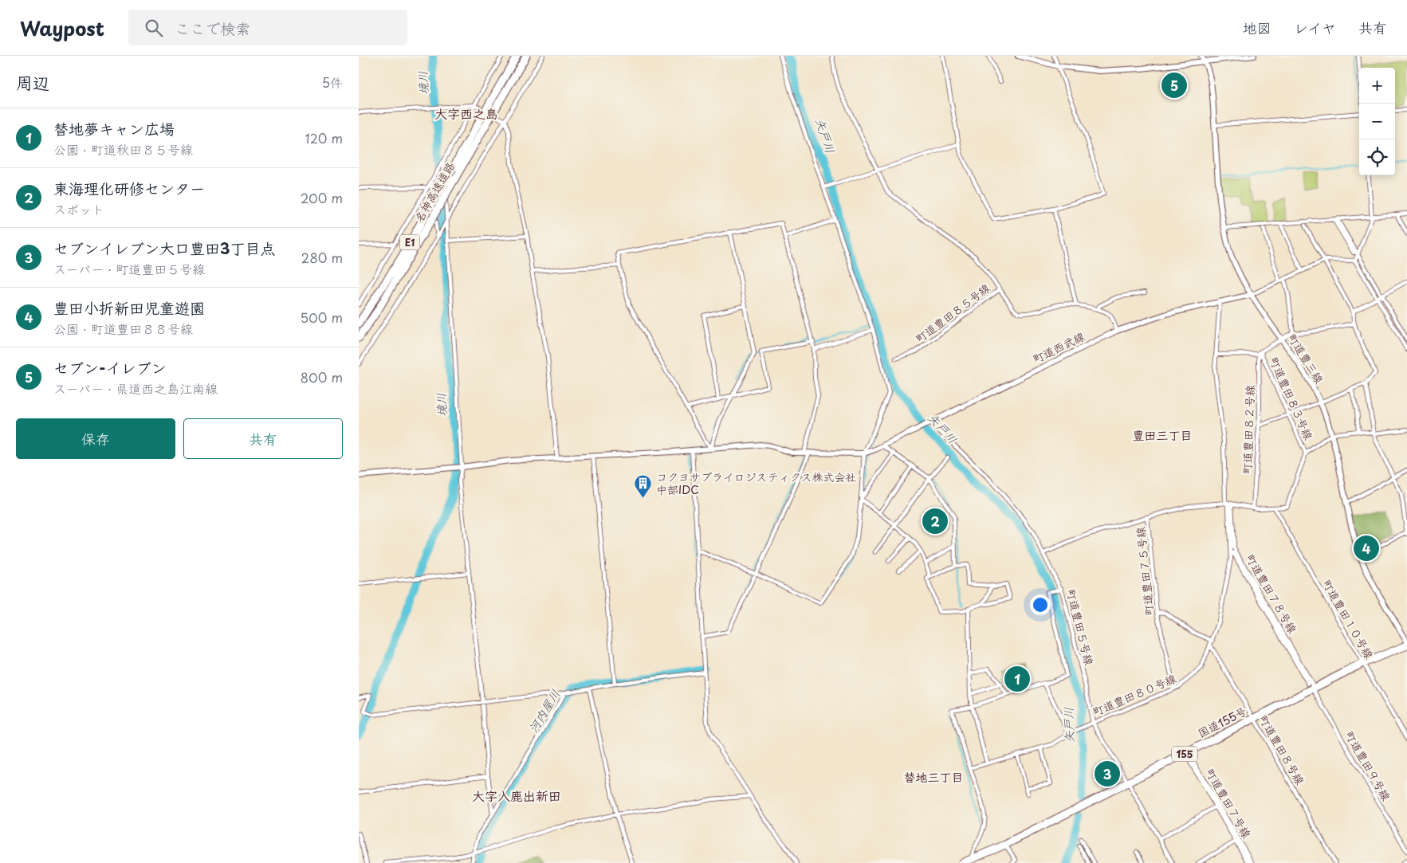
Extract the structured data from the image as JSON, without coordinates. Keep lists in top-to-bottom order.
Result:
{
  "streets": {
    "highway": [
      "名神高速道路",
      "E1",
      "国道155号",
      "155"
    ],
    "street": [
      "町道豊田８５号線",
      "町道西武線",
      "町道豊三線",
      "町道豊田８３号線",
      "町道豊田８２号線",
      "町道豊田７５号線",
      "町道豊田７８号線",
      "町道豊田１０号線",
      "町道豊田５号線",
      "町道豊田８０号線",
      "町道豊田８号線",
      "町道豊田９号線",
      "町道豊田７号線"
    ]
  },
  "crossings": [
    ["町道豊田８５号線", "町道西武線"],
    ["町道西武線", "町道豊三線"],
    ["町道西武線", "町道豊田５号線"],
    ["町道西武線", "町道豊田８０号線"],
    ["町道豊田８３号線", "町道豊田８２号線"],
    ["町道豊田８２号線", "町道豊田７５号線"],
    ["町道豊田７５号線", "町道豊田７８号線"],
    ["町道豊田７５号線", "町道豊田１０号線"],
    ["町道豊田７５号線", "町道豊田８０号線"],
    ["町道豊田７８号線", "国道155号"],
    ["町道豊田７８号線", "町道豊田９号線"],
    ["町道豊田１０号線", "国道155号"],
    ["町道豊田５号線", "町道豊田８０号線"],
    ["町道豊田５号線", "国道155号"],
    ["町道豊田８０号線", "町道豊田８号線"],
    ["国道155号", "町道豊田８号線"],
    ["国道155号", "町道豊田９号線"],
    ["国道155号", "町道豊田７号線"]
  ],
  "districts": [
    "大字西之島",
    "豊田三丁目",
    "替地三丁目",
    "大字入鹿出新田"
  ],
  "water": ["境川", "矢戸川", "河内屋川"],
  "places": {
    "building": ["コクヨサプライロジスティクス株式会社 中部IDC"]
  },
  "page": {
    "header": "Waypost",
    "search": "ここで検索",
    "nav": ["地図", "レイヤ", "共有"],
    "heading": ["周辺", "5件"],
    "map_buttons": ["+", "−"],
    "pins": [
      "5",
      "2",
      "4",
      "1",
      "3"
    ],
    "list": [
      {
        "mark": "1",
        "name": "替地夢キャン広場",
        "note": "公園 · 町道秋田８５号線",
        "value": "120 m"
      },
      {
        "mark": "2",
        "name": "東海理化研修センター",
        "note": "スポット",
        "value": "200 m"
      },
      {
        "mark": "3",
        "name": "セブンイレブン大口豊田3丁目点",
        "note": "スーパー · 町道豊田５号線",
        "value": "280 m"
      },
      {
        "mark": "4",
        "name": "豊田小折新田児童遊園",
        "note": "公園 · 町道豊田８８号線",
        "value": "500 m"
      },
      {
        "mark": "5",
        "name": "セブン-イレブン",
        "note": "スーパー · 県道西之島江南線",
        "value": "800 m"
      }
    ],
    "buttons": ["保存", "共有"]
  }
}
